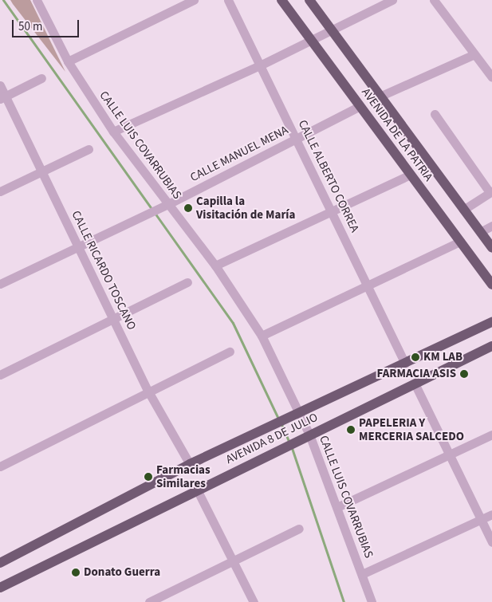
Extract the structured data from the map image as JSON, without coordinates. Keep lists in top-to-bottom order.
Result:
{
  "streets": {
    "main road": ["AVENIDA DE LA PATRIA", "AVENIDA 8 DE JULIO"],
    "street": [
      "CALLE LUIS COVARRUBIAS",
      "CALLE MANUEL MENA",
      "CALLE ALBERTO CORREA",
      "CALLE RICARDO TOSCANO"
    ]
  },
  "crossings": [
    ["AVENIDA DE LA PATRIA", "CALLE MANUEL MENA"],
    ["CALLE LUIS COVARRUBIAS", "CALLE MANUEL MENA"],
    ["CALLE LUIS COVARRUBIAS", "AVENIDA 8 DE JULIO"],
    ["CALLE MANUEL MENA", "CALLE ALBERTO CORREA"],
    ["CALLE MANUEL MENA", "CALLE RICARDO TOSCANO"],
    ["CALLE ALBERTO CORREA", "AVENIDA 8 DE JULIO"],
    ["CALLE RICARDO TOSCANO", "AVENIDA 8 DE JULIO"]
  ],
  "places": [
    "Capilla la Visitación de María",
    "KM LAB",
    "FARMACIA ASIS",
    "PAPELERIA Y MERCERIA SALCEDO",
    "Farmacias Similares",
    "Donato Guerra"
  ],
  "scale_bar": "50 m"
}
